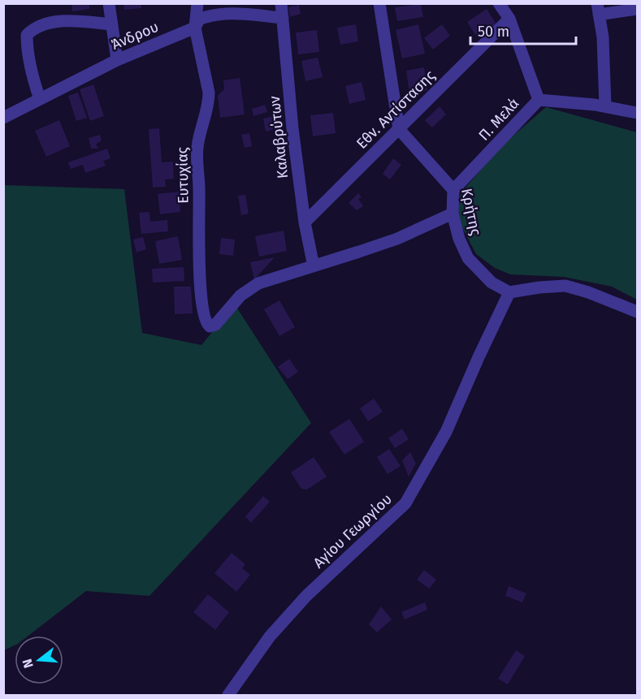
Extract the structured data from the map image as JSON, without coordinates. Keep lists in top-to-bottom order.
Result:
{
  "streets": {
    "street": [
      "Άνδρου",
      "Εθν. Αντίστασης",
      "Π. Μελά",
      "Καλαβρύτων",
      "Ευτυχίας",
      "Κρήτης",
      "Αγίου Γεωργίου"
    ]
  },
  "crossings": [
    ["Άνδρου", "Καλαβρύτων"],
    ["Άνδρου", "Ευτυχίας"],
    ["Εθν. Αντίστασης", "Καλαβρύτων"],
    ["Εθν. Αντίστασης", "Κρήτης"],
    ["Π. Μελά", "Κρήτης"],
    ["Καλαβρύτων", "Ευτυχίας"],
    ["Κρήτης", "Αγίου Γεωργίου"]
  ],
  "scale_bar": "50 m",
  "north": "left"
}
